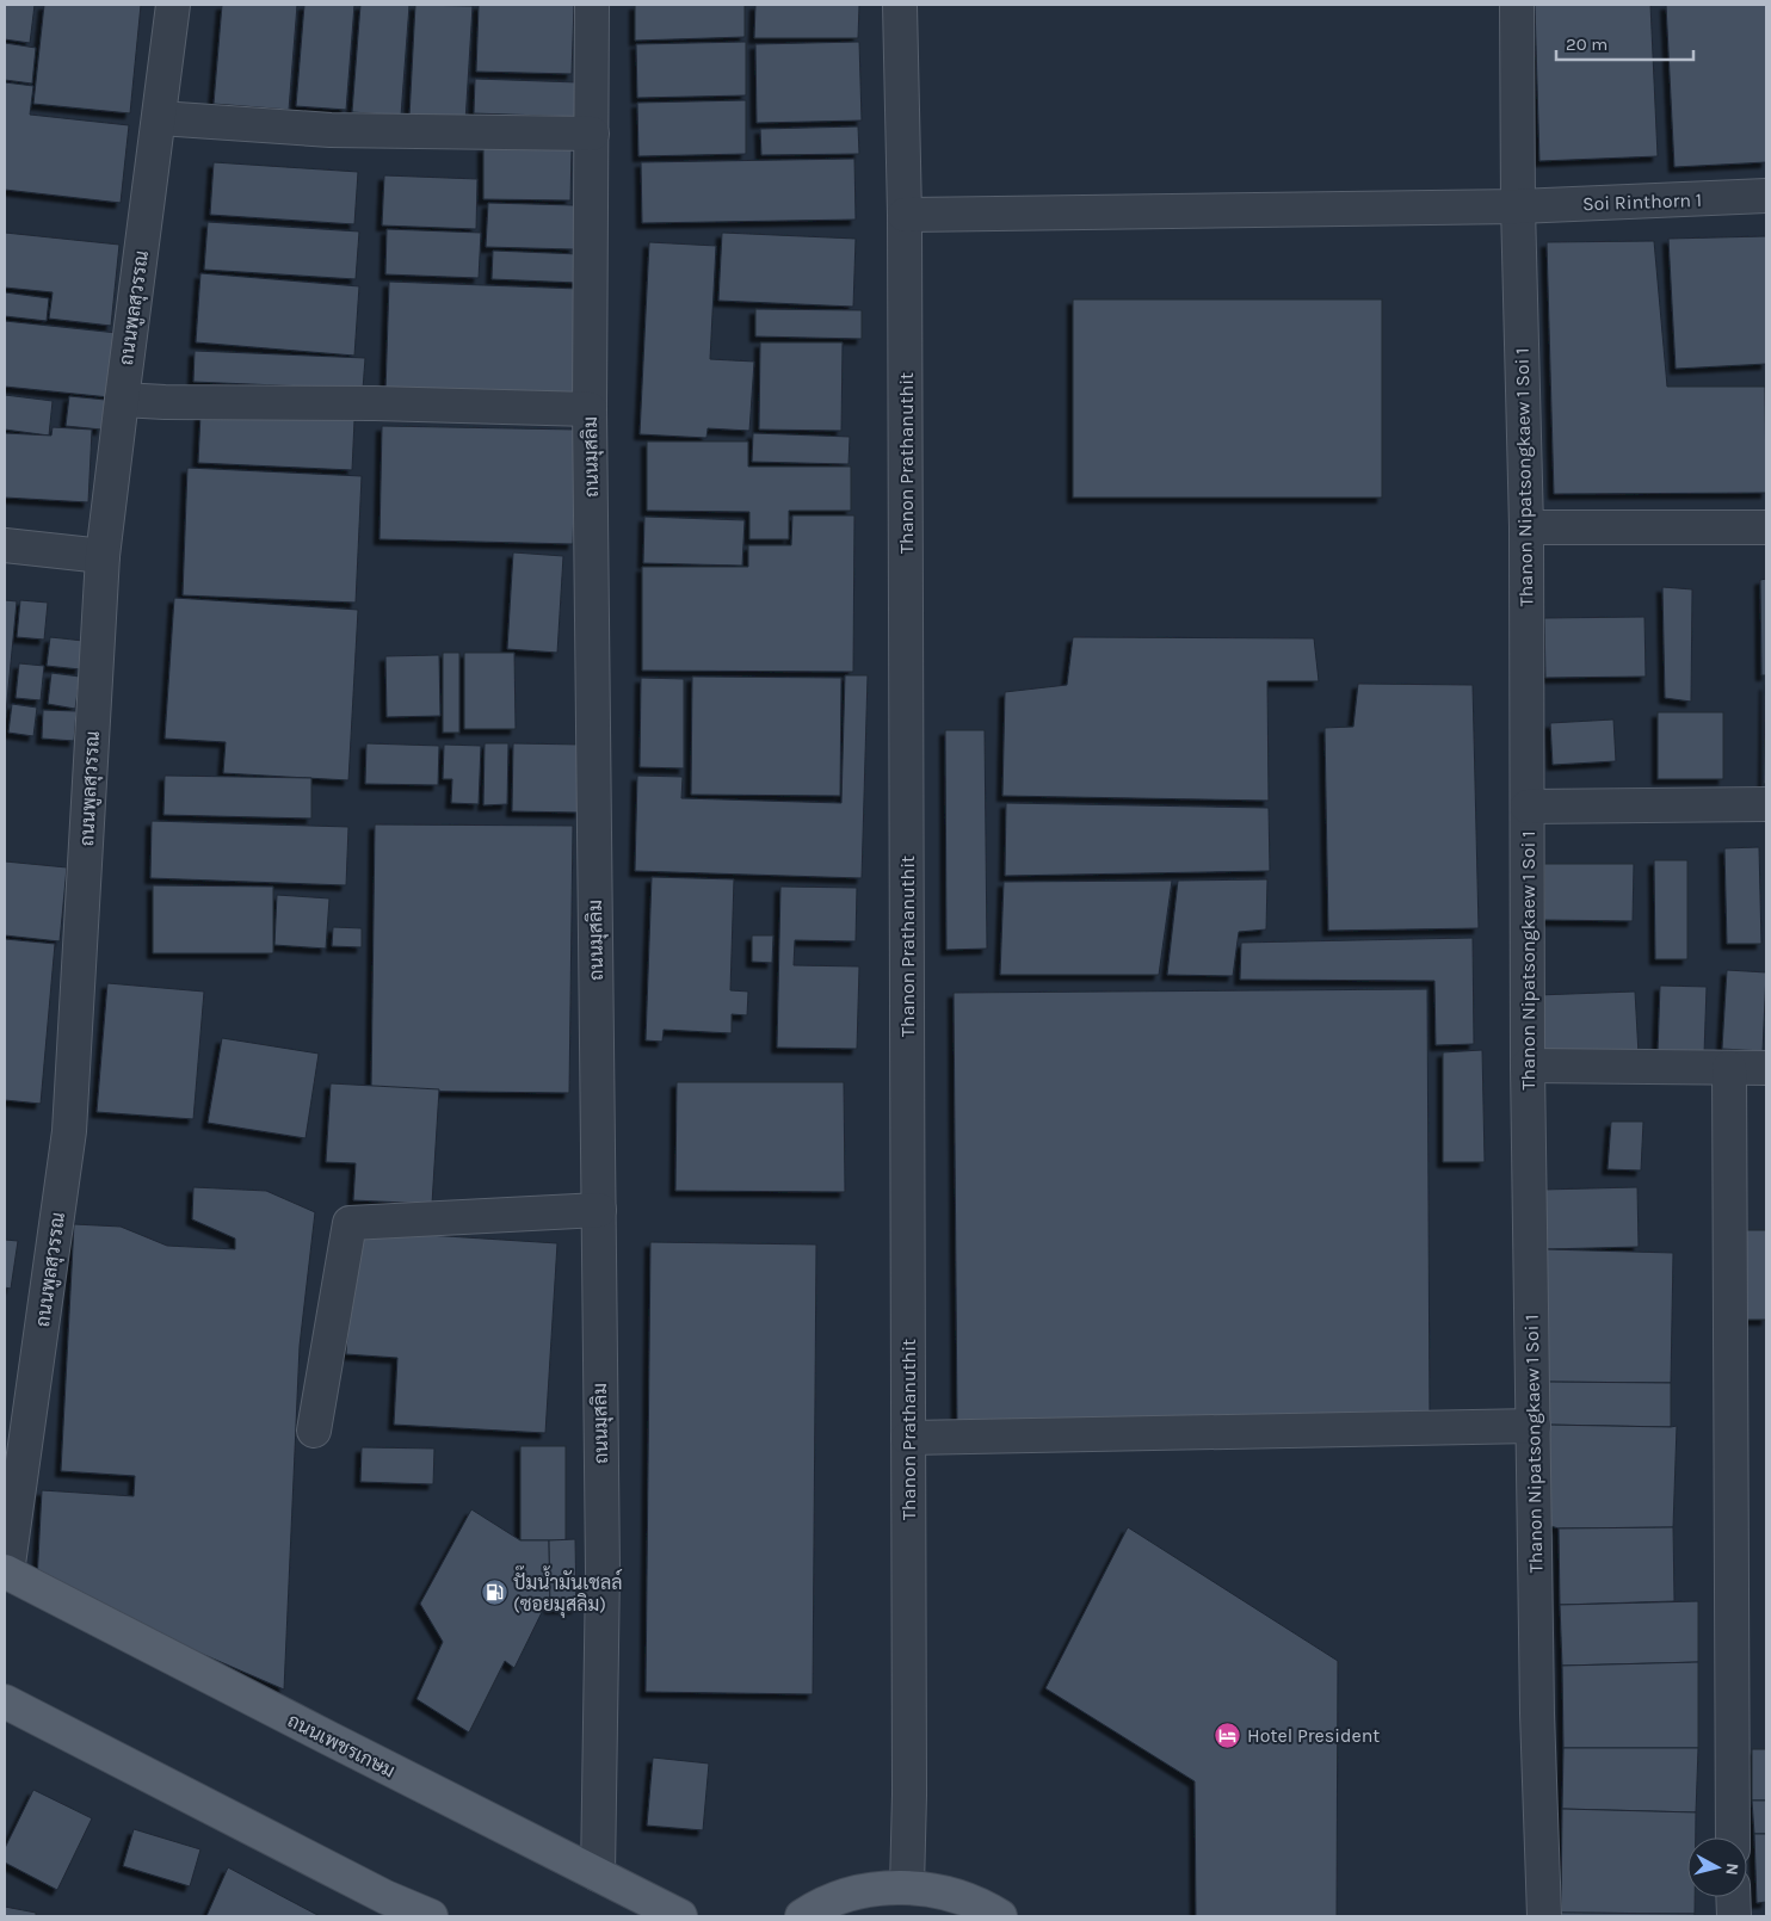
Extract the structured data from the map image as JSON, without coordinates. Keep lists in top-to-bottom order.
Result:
{
  "streets": {
    "main road": ["ถนนเพชรเกษม"],
    "street": [
      "Soi Rinthorn 1",
      "ถนนพูลสุวรรณ",
      "ถนนมุสลิม",
      "Thanon Prathanuthit",
      "Thanon Nipatsongkaew 1 Soi 1"
    ]
  },
  "crossings": [
    ["Soi Rinthorn 1", "Thanon Prathanuthit"],
    ["Soi Rinthorn 1", "Thanon Nipatsongkaew 1 Soi 1"],
    ["ถนนพูลสุวรรณ", "ถนนเพชรเกษม"],
    ["ถนนมุสลิม", "ถนนเพชรเกษม"]
  ],
  "places": {
    "fuel station": ["ปั๊มน้ำมันเชลล์ (ซอยมุสลิม)"],
    "hotel": ["Hotel President"]
  },
  "scale_bar": "20 m",
  "north": "right"
}
